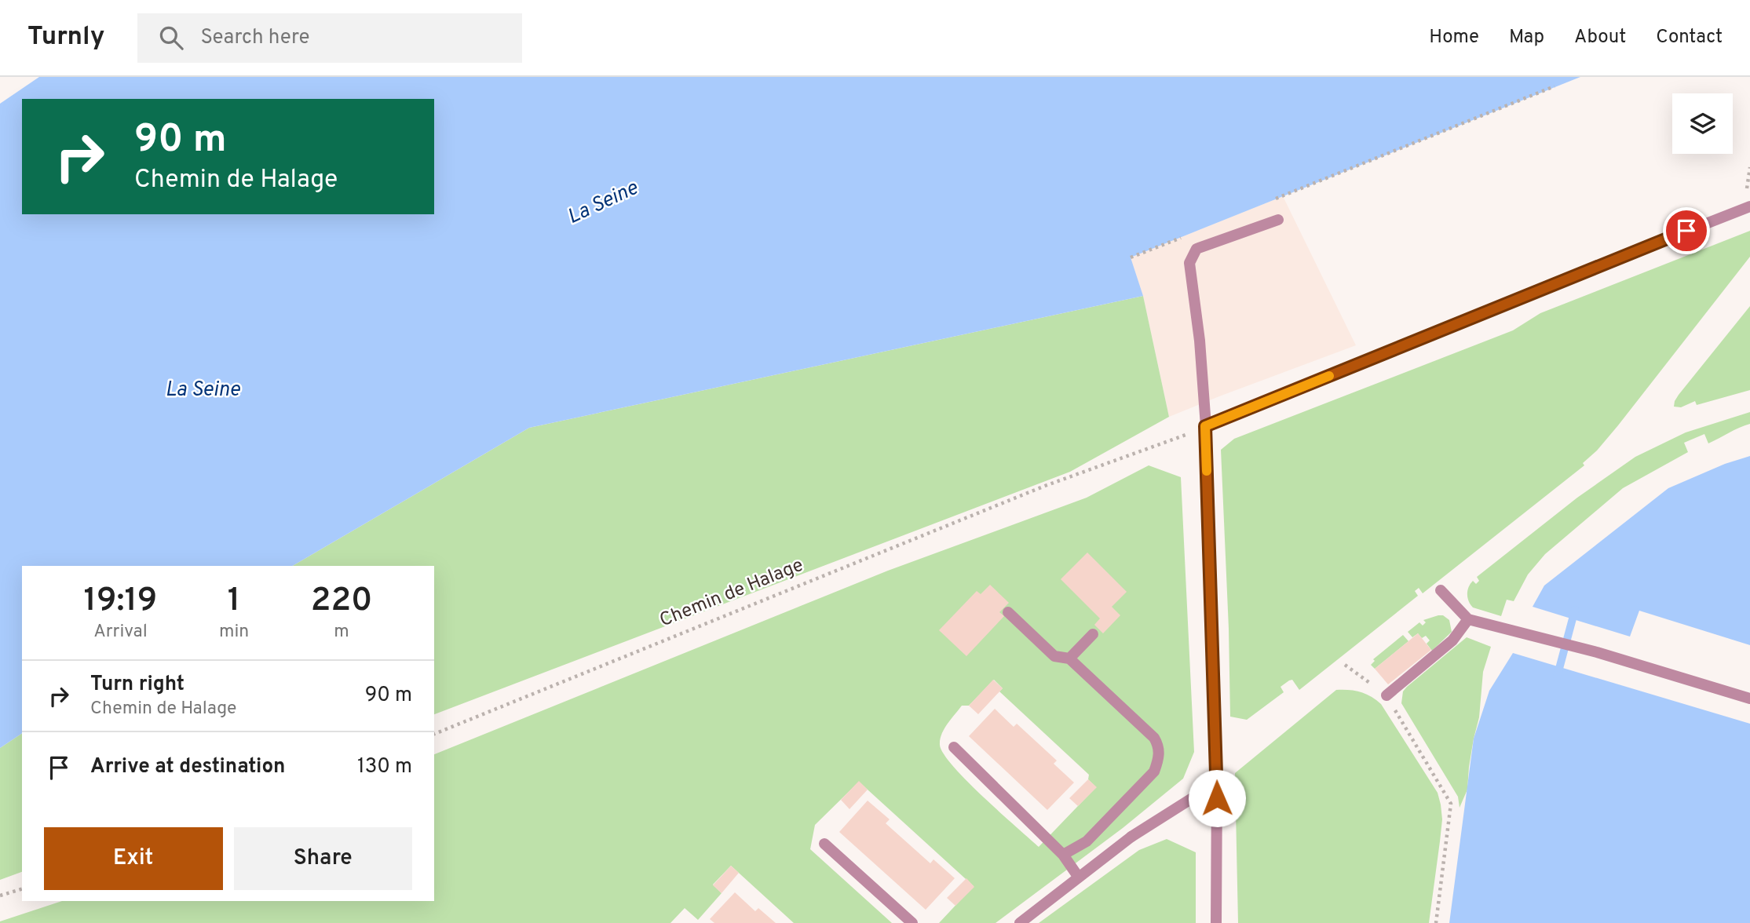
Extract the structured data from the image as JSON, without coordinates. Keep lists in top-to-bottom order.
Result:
{
  "streets": {
    "path": ["Chemin de Halage"]
  },
  "water": ["La Seine"],
  "page": {
    "header": "Turnly",
    "search": "Search here",
    "nav": [
      "Home",
      "Map",
      "About",
      "Contact"
    ],
    "turn": ["90 m", "Chemin de Halage"],
    "eta": [
      "19:19",
      "Arrival",
      "1",
      "min",
      "220",
      "m"
    ],
    "list": [
      {
        "name": "Turn right",
        "note": "Chemin de Halage",
        "value": "90 m"
      },
      {
        "name": "Arrive at destination",
        "value": "130 m"
      }
    ],
    "buttons": ["Exit", "Share"]
  }
}
